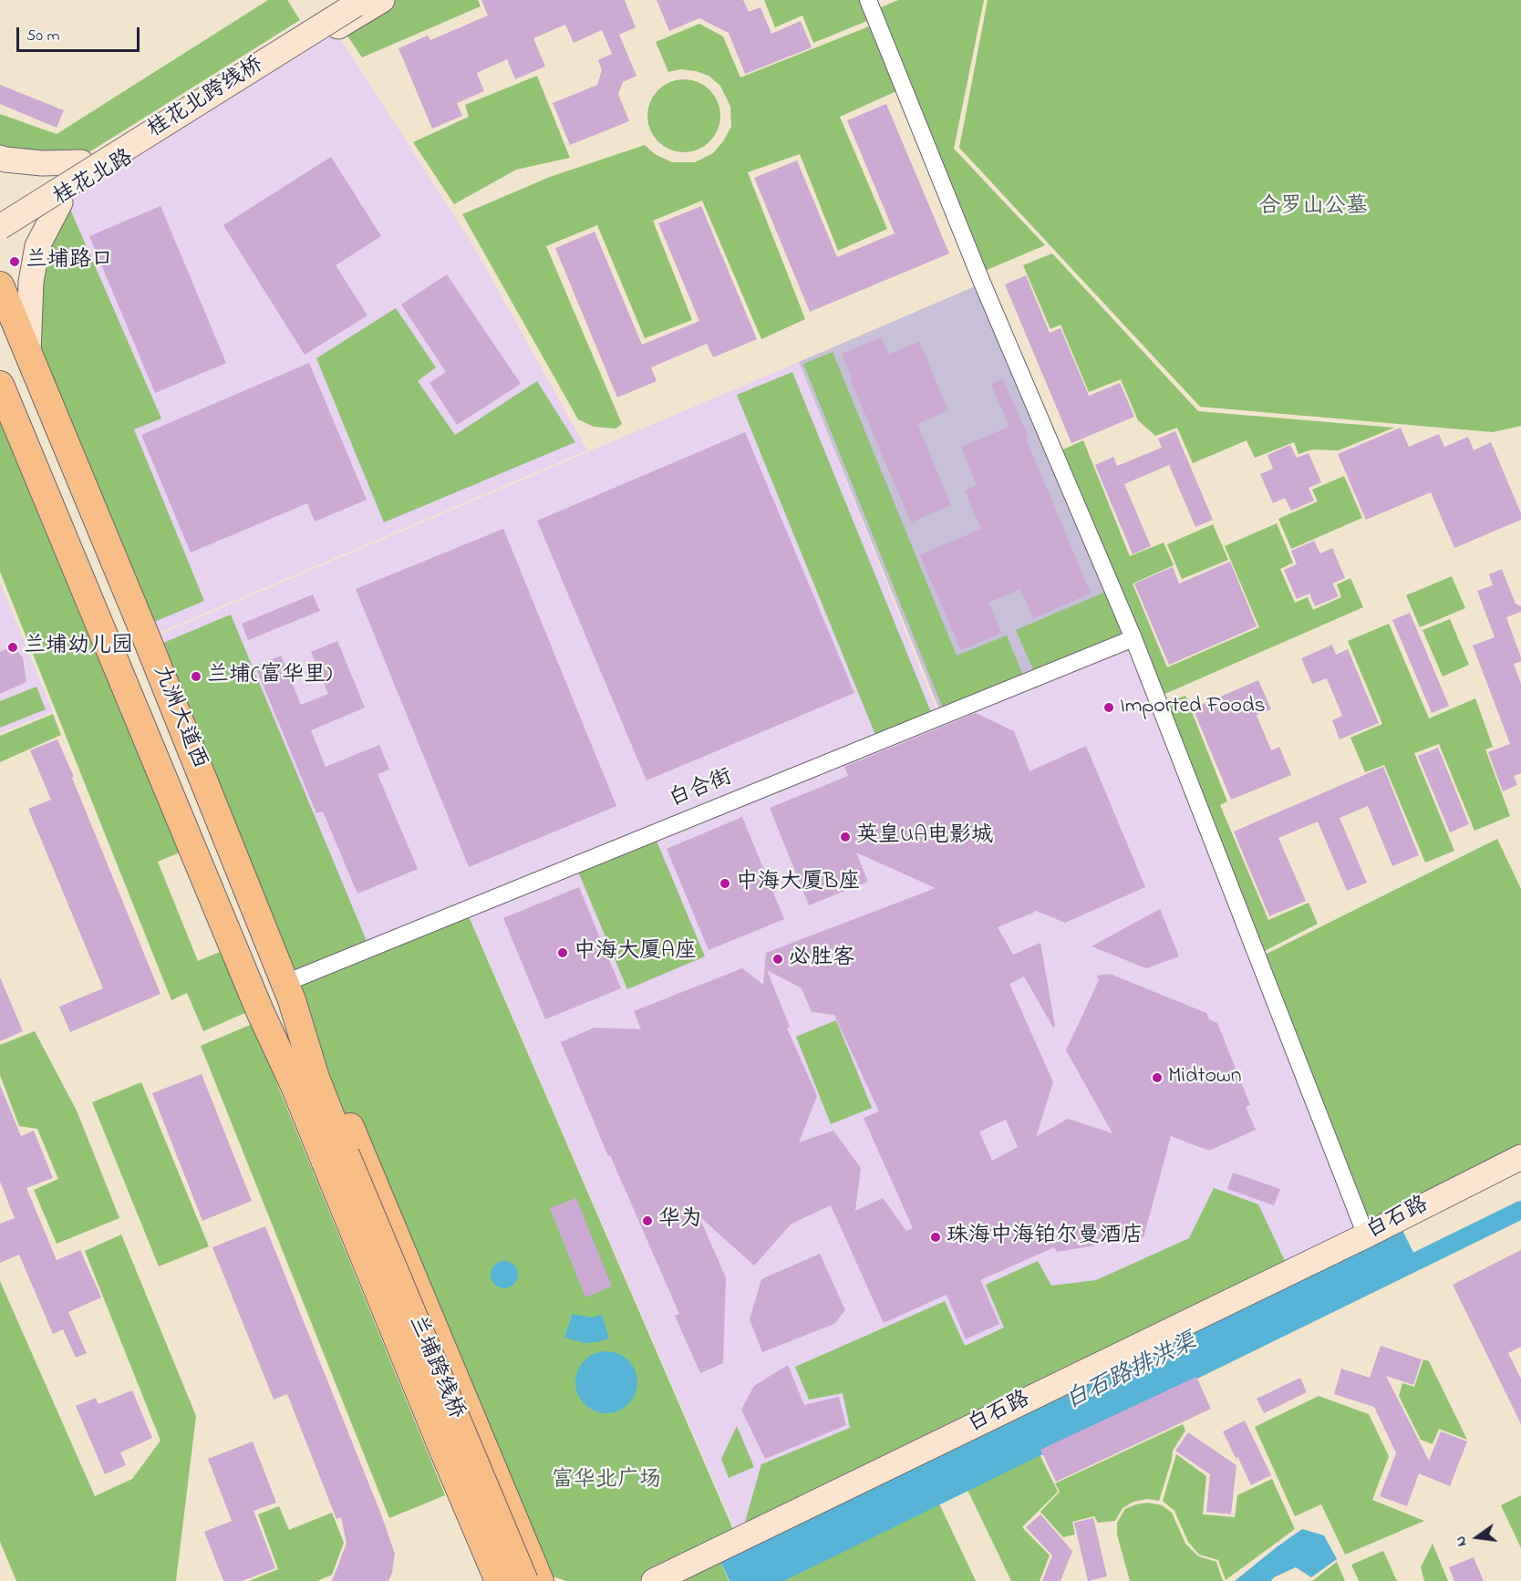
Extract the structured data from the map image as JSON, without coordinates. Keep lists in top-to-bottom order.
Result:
{
  "streets": {
    "main road": [
      "桂花北跨线桥",
      "桂花北路",
      "九洲大道西",
      "白石路",
      "兰埔跨线桥"
    ],
    "street": ["白合街"]
  },
  "crossings": [
    ["桂花北跨线桥", "桂花北路"],
    ["九洲大道西", "白合街"],
    ["九洲大道西", "兰埔跨线桥"]
  ],
  "water": ["白石路排洪渠"],
  "parks": ["合罗山公墓", "富华北广场"],
  "places": [
    "兰埔路口",
    "兰埔幼儿园",
    "兰埔(富华里)",
    "Imported Foods",
    "英皇UA电影城",
    "中海大厦B座",
    "中海大厦A座",
    "必胜客",
    "Midtown",
    "华为",
    "珠海中海铂尔曼酒店"
  ],
  "scale_bar": "50 m",
  "north": "left"
}
